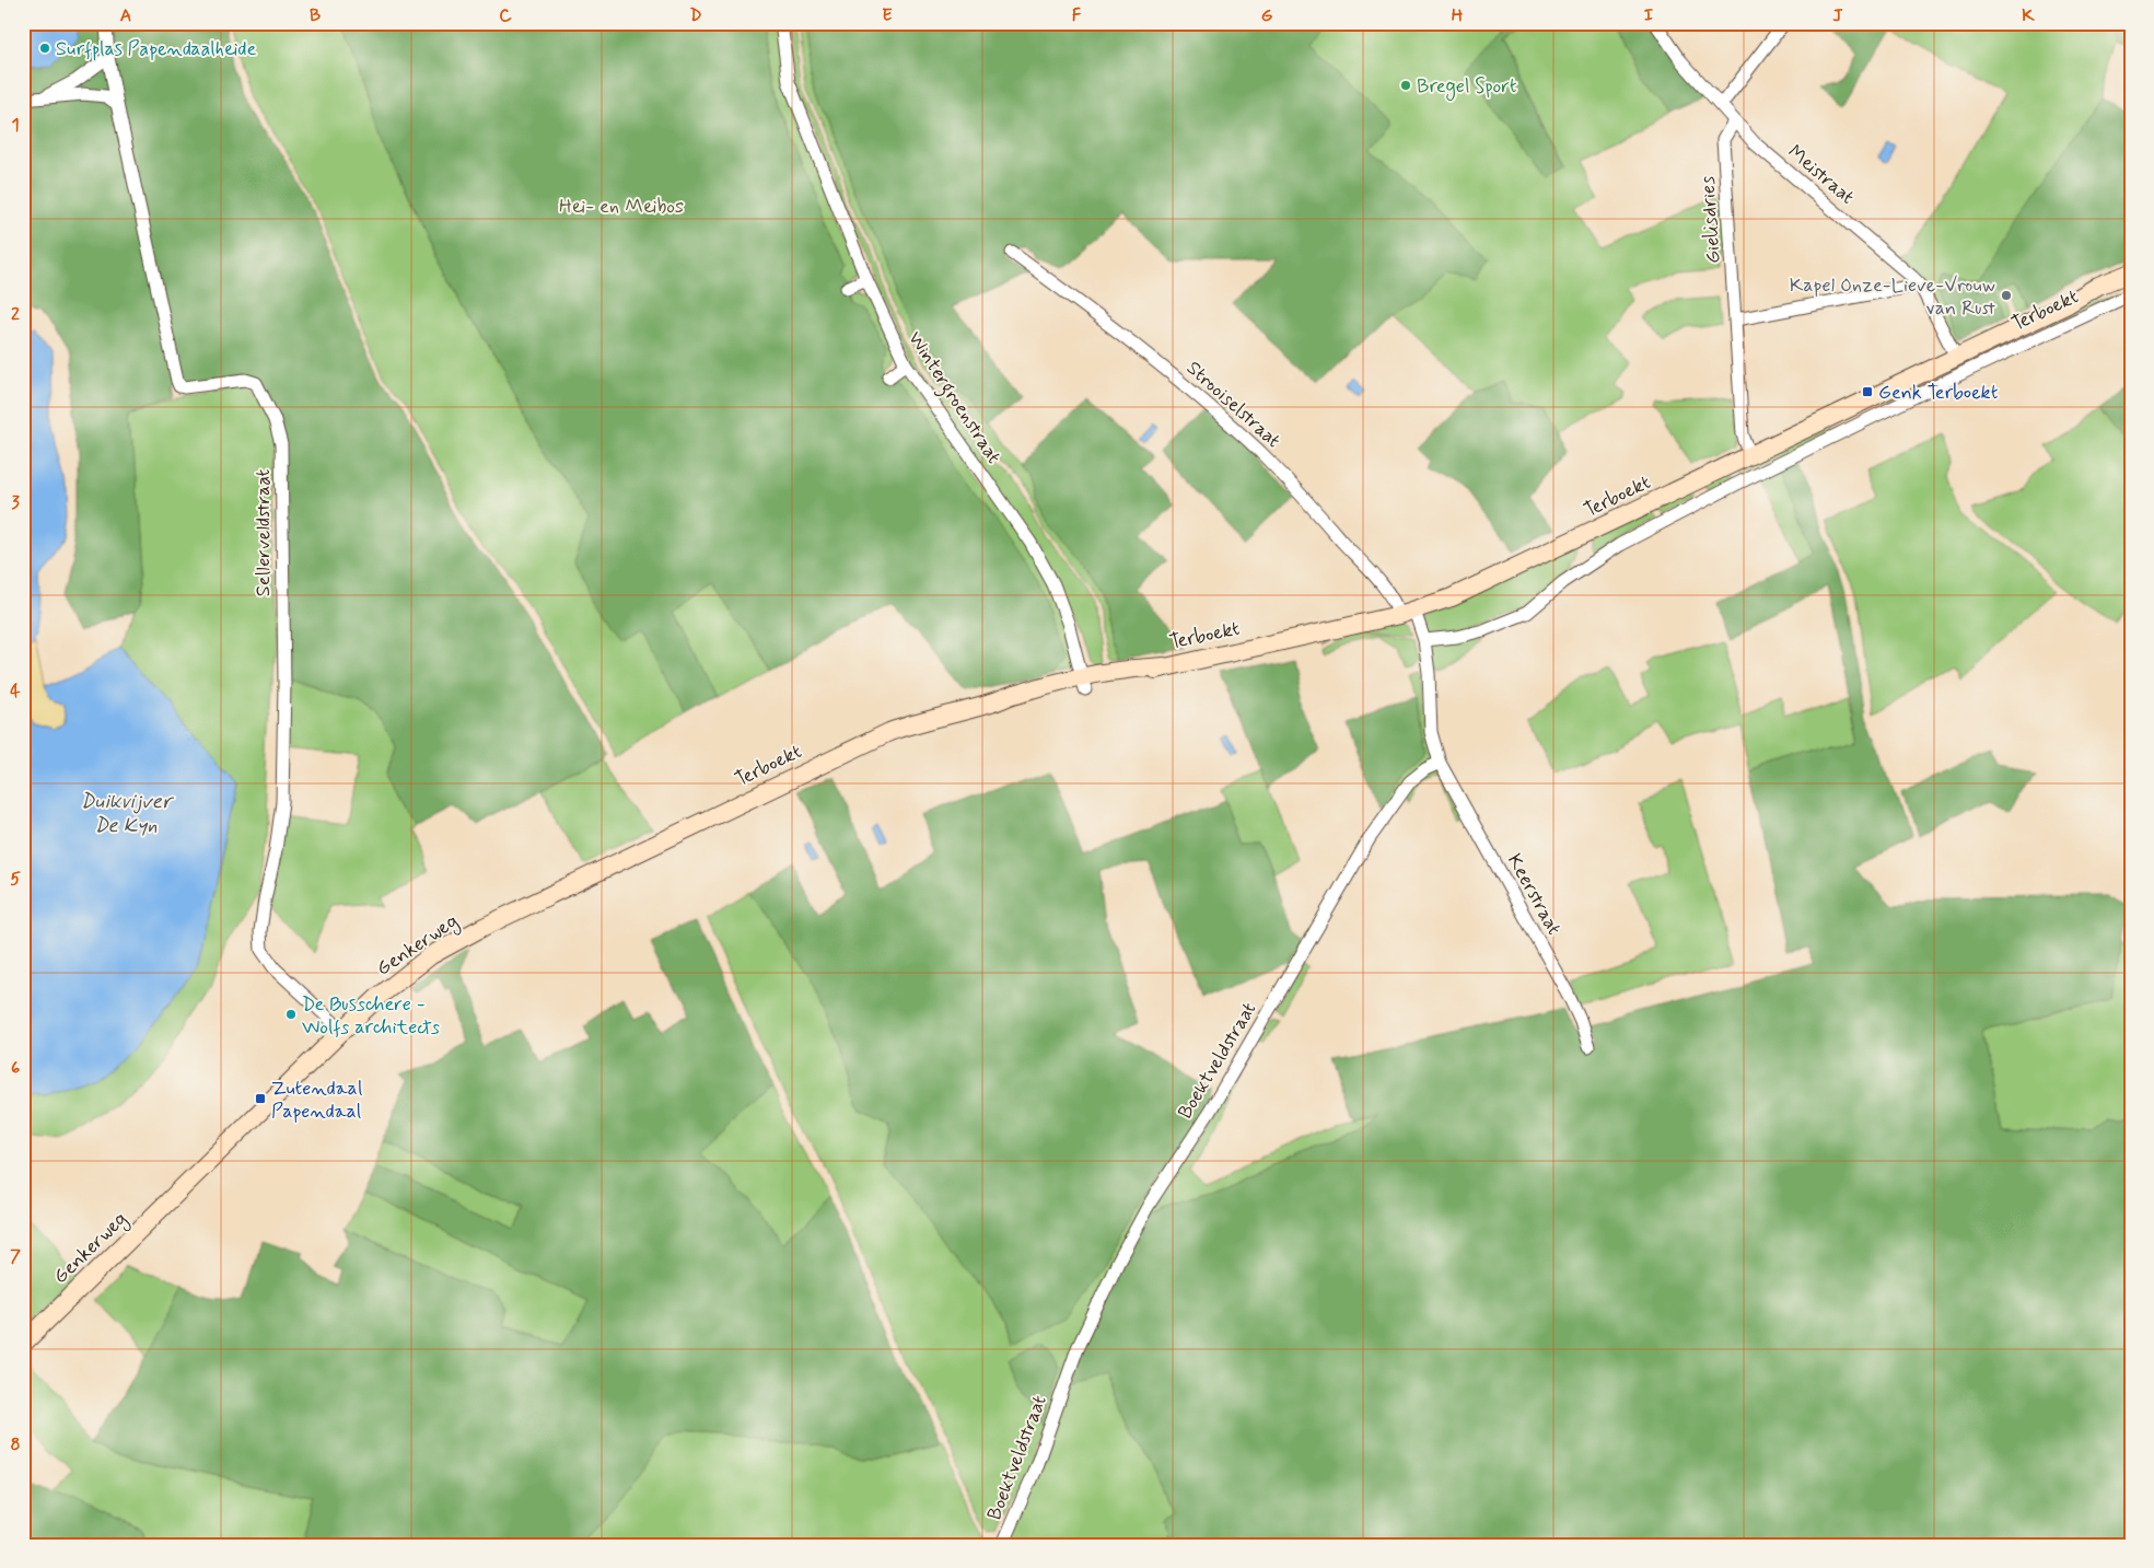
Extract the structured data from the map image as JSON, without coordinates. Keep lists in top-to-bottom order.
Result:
{
  "streets": {
    "main road": ["Terboekt", "Genkerweg"],
    "street": [
      "Meistraat",
      "Gielisdries",
      "Wintergroenstraat",
      "Strooiselstraat",
      "Sellerveldstraat",
      "Keerstraat",
      "Boektveldstraat"
    ]
  },
  "crossings": [
    ["Meistraat", "Gielisdries"],
    ["Meistraat", "Terboekt"],
    ["Gielisdries", "Terboekt"],
    ["Terboekt", "Wintergroenstraat"],
    ["Terboekt", "Strooiselstraat"],
    ["Terboekt", "Genkerweg"],
    ["Sellerveldstraat", "Genkerweg"],
    ["Keerstraat", "Boektveldstraat"]
  ],
  "water": ["Duikvijver De Kyn"],
  "parks": ["Hei- en Meibos"],
  "places": {
    "other": [
      "Surfplas Papendaalheide",
      "Bregel Sport",
      "Kapel Onze-Lieve-Vrouw van Rust",
      "De Busschere - Wolfs architects"
    ],
    "transit": ["Genk Terboekt", "Zutendaal Papendaal"]
  },
  "grid": {
    "columns": [
      "A",
      "B",
      "C",
      "D",
      "E",
      "F",
      "G",
      "H",
      "I",
      "J",
      "K"
    ],
    "rows": [
      "1",
      "2",
      "3",
      "4",
      "5",
      "6",
      "7",
      "8"
    ]
  }
}
